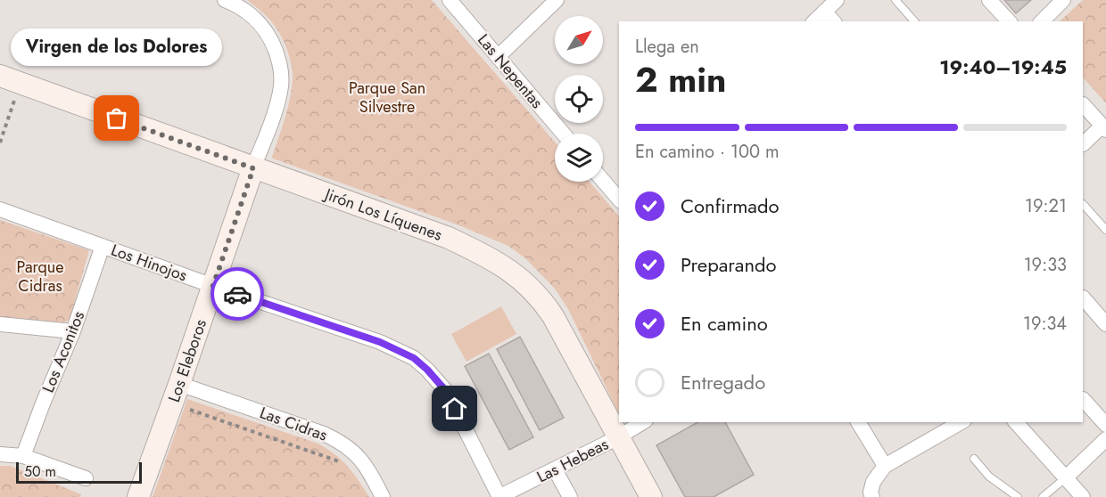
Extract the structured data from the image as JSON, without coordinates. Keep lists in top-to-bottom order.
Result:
{
  "streets": {
    "street": [
      "Las Nepentas",
      "Jirón Los Líquenes",
      "Los Hinojos",
      "Los Aconitos",
      "Los Eleboros",
      "Las Cidras",
      "Las Hebeas"
    ]
  },
  "crossings": [
    ["Jirón Los Líquenes", "Los Eleboros"],
    ["Jirón Los Líquenes", "Las Hebeas"],
    ["Los Hinojos", "Los Aconitos"],
    ["Los Hinojos", "Los Eleboros"],
    ["Los Hinojos", "Las Hebeas"],
    ["Los Eleboros", "Las Cidras"]
  ],
  "parks": ["Parque San Silvestre", "Parque Cidras"],
  "places": ["Virgen de los Dolores"],
  "scale_bar": "50 m",
  "north": "top right",
  "page": {
    "heading": ["2 min", "Llega en", "19:40–19:45"],
    "bubble": "Virgen de los Dolores",
    "bar": "En camino · 100 m",
    "list": [
      ["Confirmado", "19:21"],
      ["Preparando", "19:33"],
      ["En camino", "19:34"],
      "Entregado"
    ],
    "scale": "50 m"
  }
}
